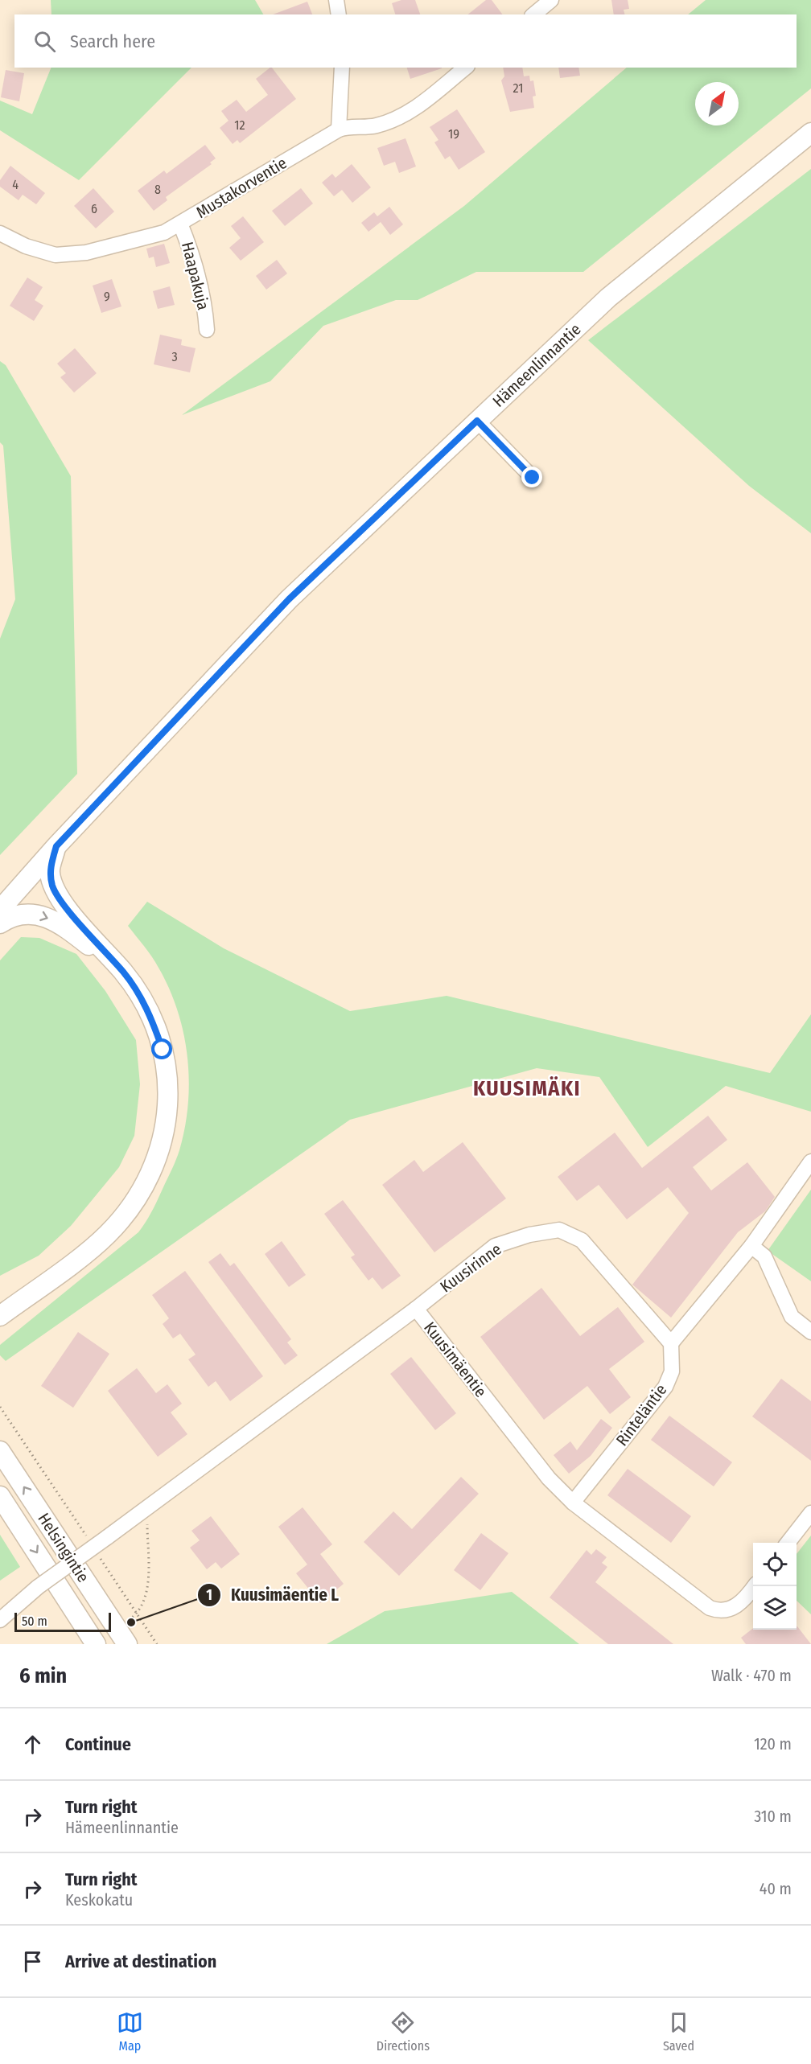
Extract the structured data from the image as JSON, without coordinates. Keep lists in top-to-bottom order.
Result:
{
  "streets": {
    "main road": ["Hämeenlinnantie", "Helsingintie"],
    "street": [
      "Mustakorventie",
      "Haapakuja",
      "Kuusirinne",
      "Kuusimäentie",
      "Rinteläntie"
    ]
  },
  "crossings": [
    ["Mustakorventie", "Haapakuja"],
    ["Kuusirinne", "Kuusimäentie"],
    ["Kuusirinne", "Rinteläntie"],
    ["Kuusimäentie", "Rinteläntie"]
  ],
  "districts": ["KUUSIMÄKI"],
  "places": ["Kuusimäentie L"],
  "house_numbers": [
    "21",
    "12",
    "19",
    "4",
    "8",
    "6",
    "9",
    "3"
  ],
  "scale_bar": "50 m",
  "north": "top right",
  "page": {
    "search": "Search here",
    "scale": "50 m",
    "heading": ["6 min", "Walk · 470 m"],
    "list": [
      ["Continue", "120 m"],
      ["Turn right", "Hämeenlinnantie", "310 m"],
      ["Turn right", "Keskokatu", "40 m"],
      "Arrive at destination"
    ],
    "nav": ["Map", "Directions", "Saved"]
  }
}
